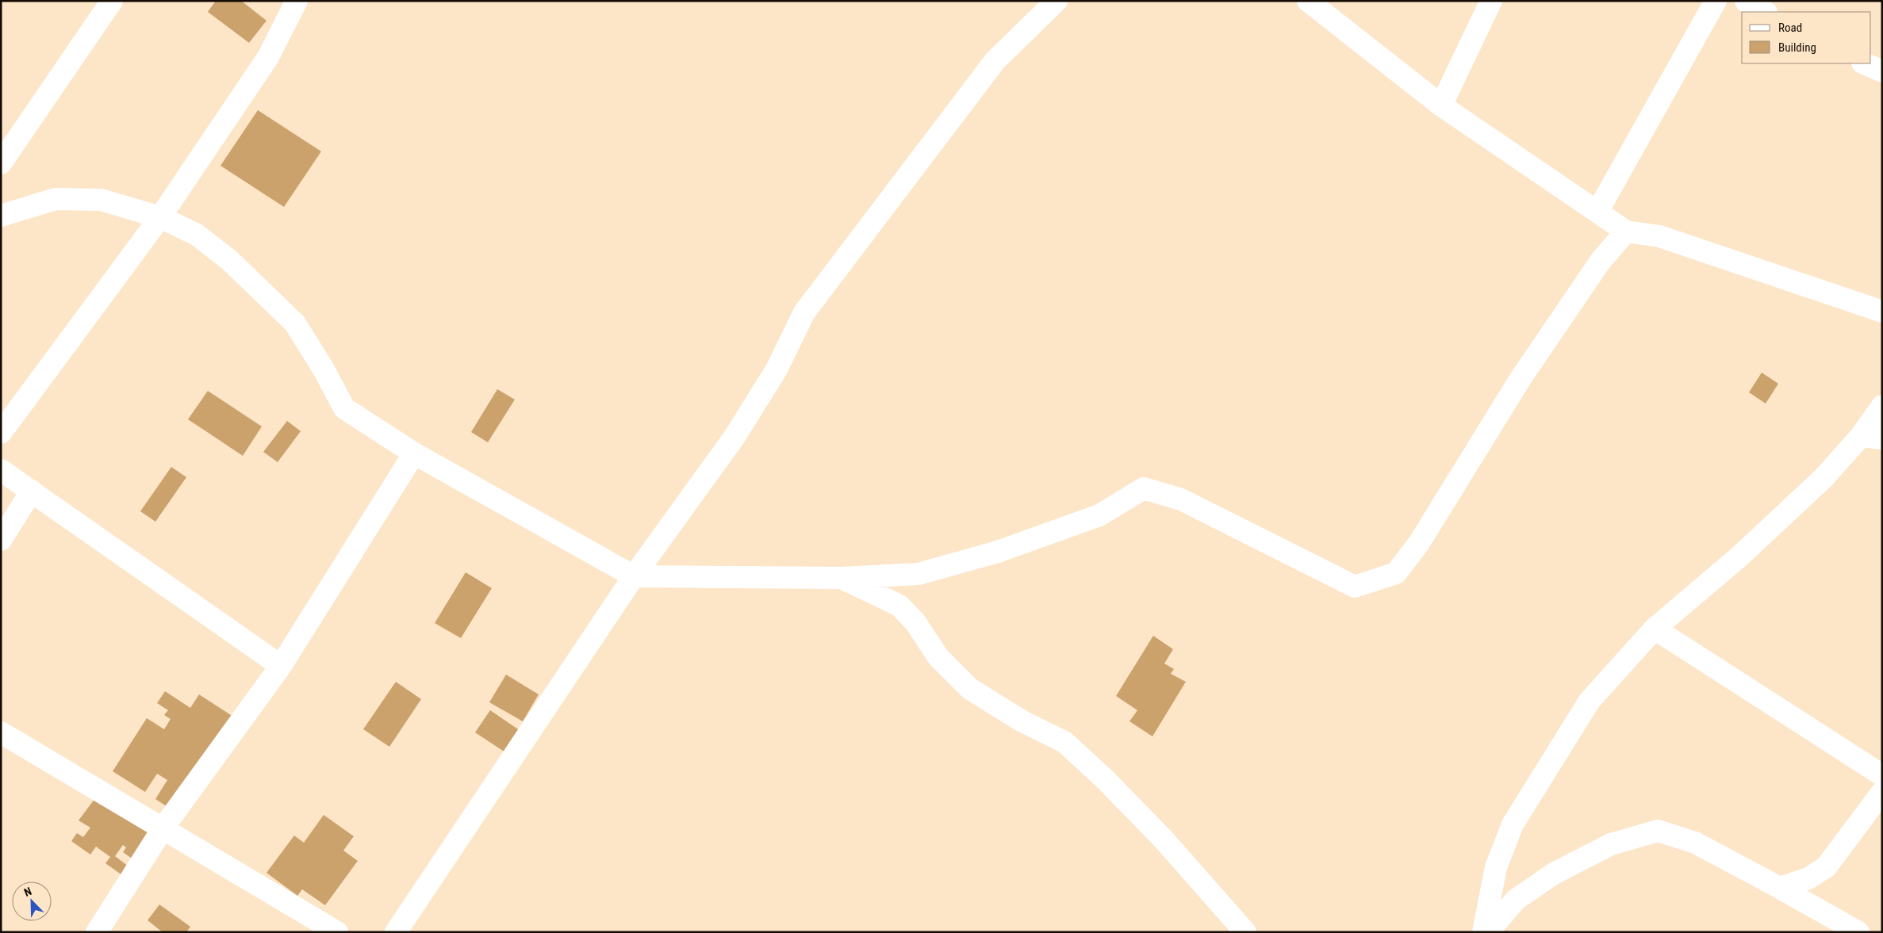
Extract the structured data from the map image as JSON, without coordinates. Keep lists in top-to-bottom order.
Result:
{
  "legend": ["Road", "Building"],
  "north": "top left"
}
